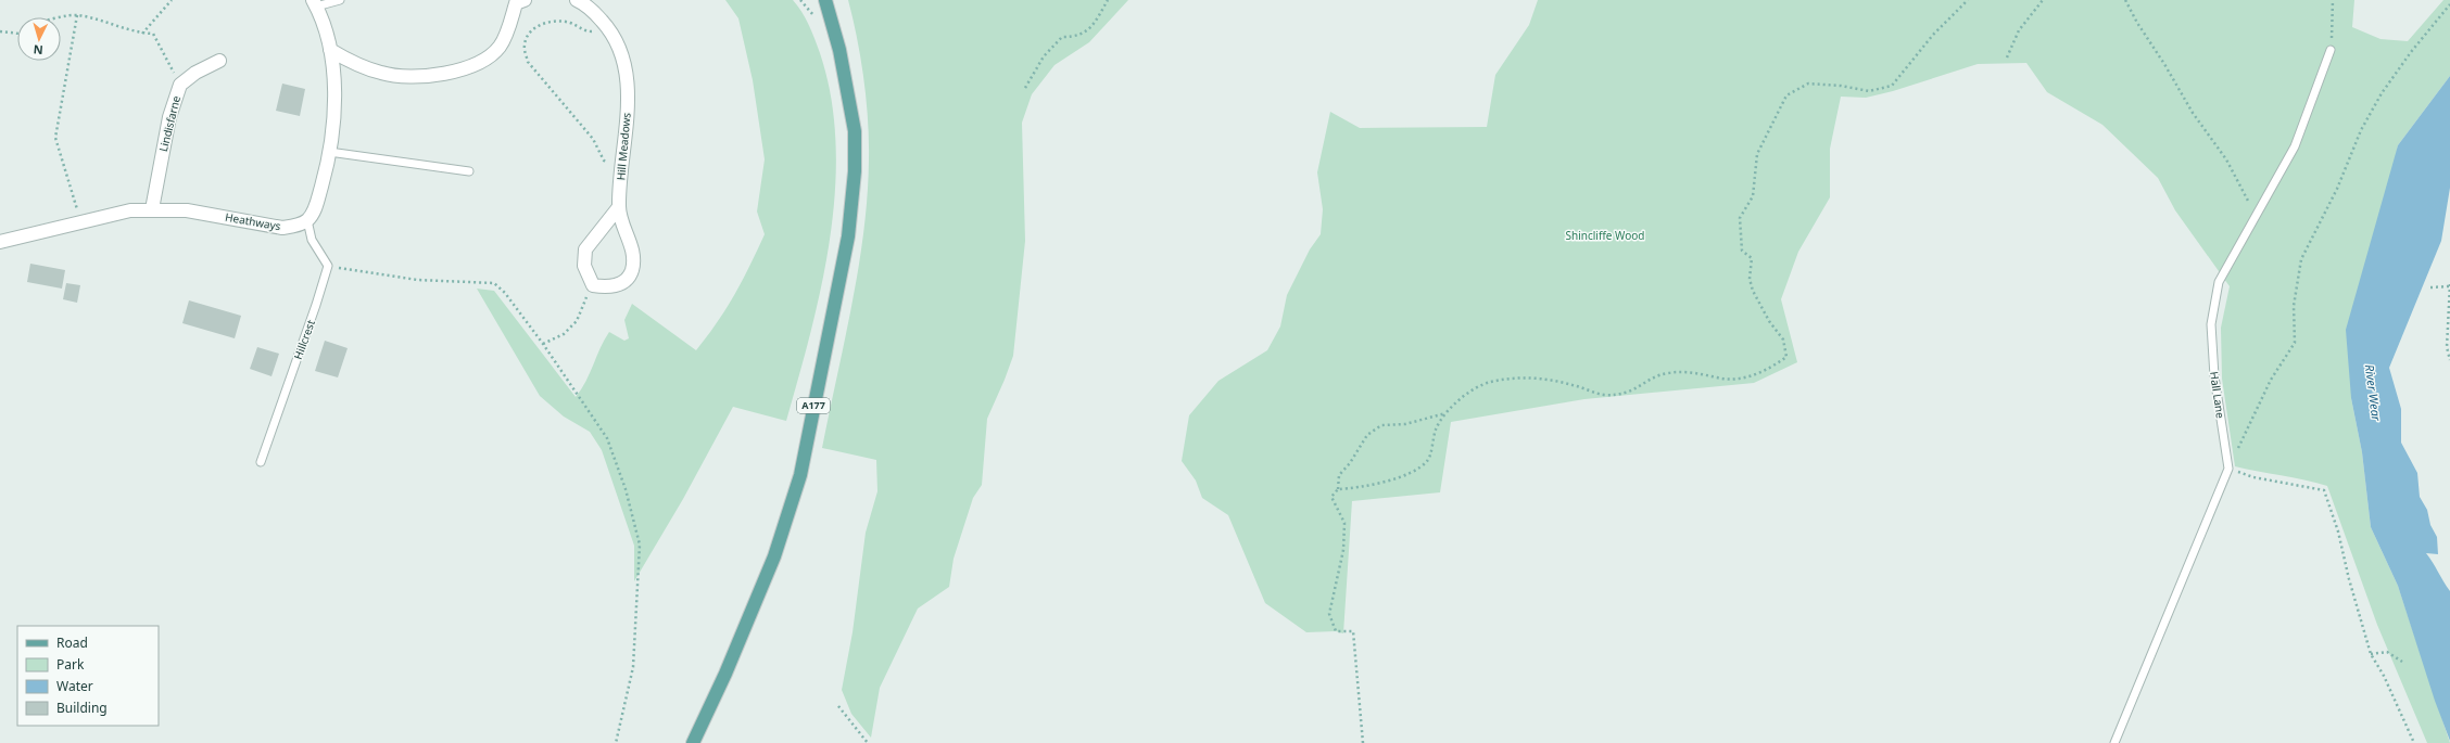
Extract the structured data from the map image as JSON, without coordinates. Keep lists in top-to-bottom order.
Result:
{
  "streets": {
    "main road": ["A177"],
    "street": ["Lindisfarne", "Hill Meadows", "Heathways"],
    "lane": ["Hillcrest", "Hall Lane"]
  },
  "crossings": [
    ["Lindisfarne", "Heathways"]
  ],
  "water": ["River Wear"],
  "parks": ["Shincliffe Wood"],
  "legend": [
    "Road",
    "Park",
    "Water",
    "Building"
  ],
  "north": "bottom"
}
